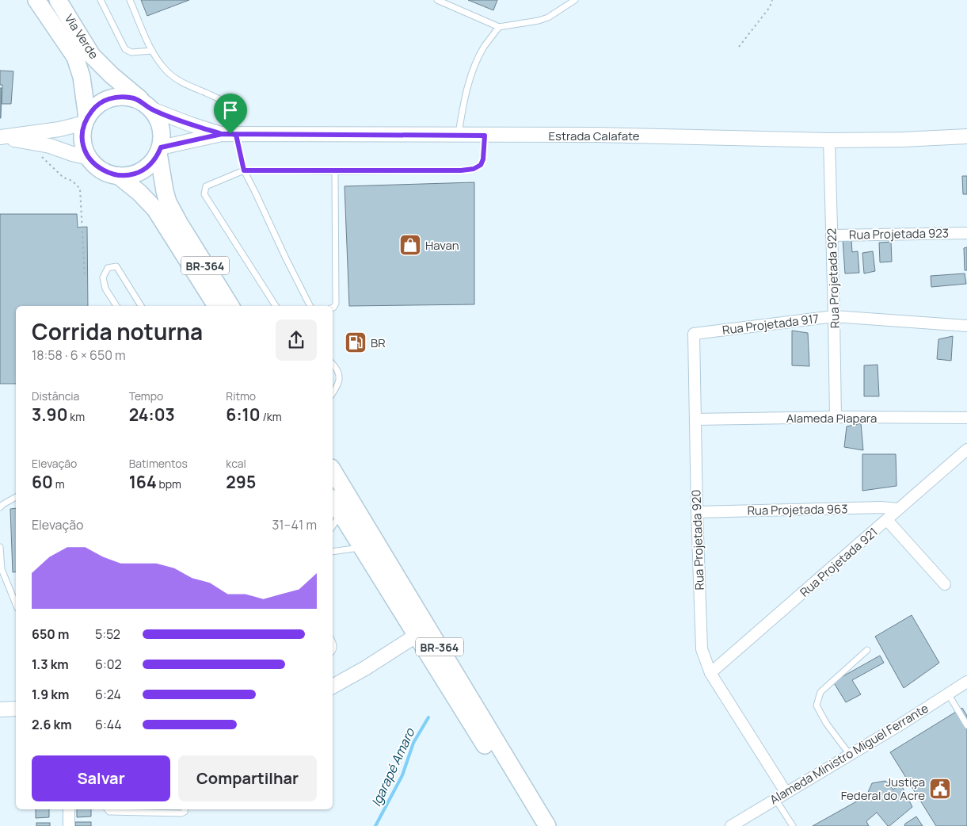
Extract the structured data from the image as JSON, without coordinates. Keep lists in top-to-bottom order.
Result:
{
  "streets": {
    "main road": ["Via Verde", "BR-364"],
    "street": [
      "Estrada Calafate",
      "Rua Projetada 923",
      "Rua Projetada 922",
      "Rua Projetada 917",
      "Alameda Piapara",
      "Rua Projetada 963",
      "Rua Projetada 920",
      "Rua Projetada 921",
      "Alameda Ministro Miguel Ferrante"
    ]
  },
  "crossings": [
    ["Via Verde", "Estrada Calafate"],
    ["Via Verde", "BR-364"],
    ["Estrada Calafate", "BR-364"],
    ["Estrada Calafate", "Rua Projetada 922"],
    ["Rua Projetada 923", "Rua Projetada 922"],
    ["Rua Projetada 922", "Rua Projetada 917"],
    ["Rua Projetada 922", "Alameda Piapara"],
    ["Rua Projetada 917", "Rua Projetada 920"],
    ["Alameda Piapara", "Rua Projetada 920"],
    ["Rua Projetada 963", "Rua Projetada 920"],
    ["Rua Projetada 963", "Rua Projetada 921"],
    ["Rua Projetada 920", "Rua Projetada 921"],
    ["Rua Projetada 920", "Alameda Ministro Miguel Ferrante"]
  ],
  "water": ["Igarapé Amaro"],
  "places": {
    "shop": ["Havan"],
    "fuel station": ["BR"],
    "public building": ["Justiça Federal do Acre"]
  },
  "page": {
    "heading": ["Corrida noturna", "18:58 · 6 × 650 m"],
    "stats": [
      ["Distância", "3.90 km"],
      ["Tempo", "24:03"],
      ["Ritmo", "6:10 /km"],
      ["Elevação", "60 m"],
      ["Batimentos", "164 bpm"],
      ["kcal", "295"]
    ],
    "chart": ["Elevação", "31–41 m"],
    "list": [
      {
        "name": "650 m",
        "note": "5:52"
      },
      {
        "name": "1.3 km",
        "note": "6:02"
      },
      {
        "name": "1.9 km",
        "note": "6:24"
      },
      {
        "name": "2.6 km",
        "note": "6:44"
      }
    ],
    "buttons": ["Salvar", "Compartilhar"]
  }
}
